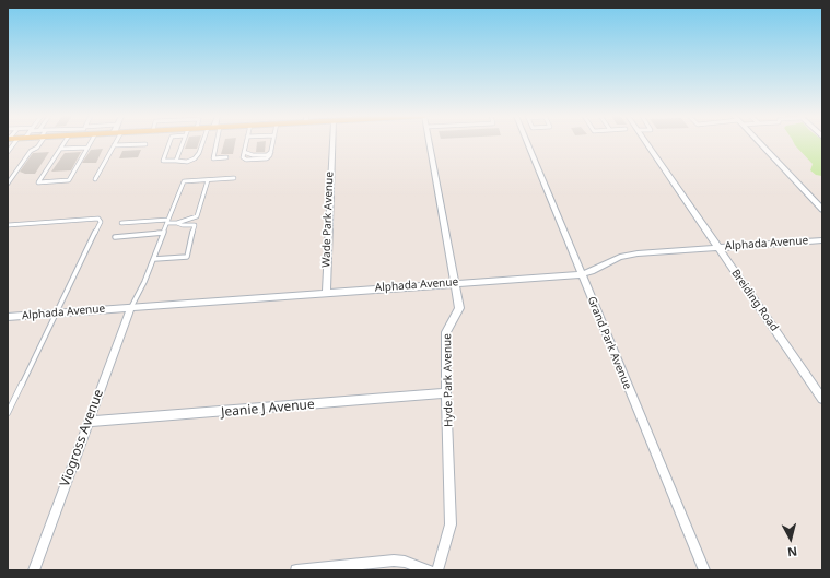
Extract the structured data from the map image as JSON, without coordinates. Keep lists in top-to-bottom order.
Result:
{
  "streets": {
    "street": [
      "Wade Park Avenue",
      "Alphada Avenue",
      "Breiding Road",
      "Grand Park Avenue",
      "Hyde Park Avenue",
      "Jeanie J Avenue",
      "Viogross Avenue"
    ]
  },
  "crossings": [
    ["Wade Park Avenue", "Alphada Avenue"],
    ["Alphada Avenue", "Breiding Road"],
    ["Alphada Avenue", "Grand Park Avenue"],
    ["Alphada Avenue", "Hyde Park Avenue"],
    ["Alphada Avenue", "Viogross Avenue"],
    ["Hyde Park Avenue", "Jeanie J Avenue"],
    ["Jeanie J Avenue", "Viogross Avenue"]
  ],
  "north": "bottom"
}
